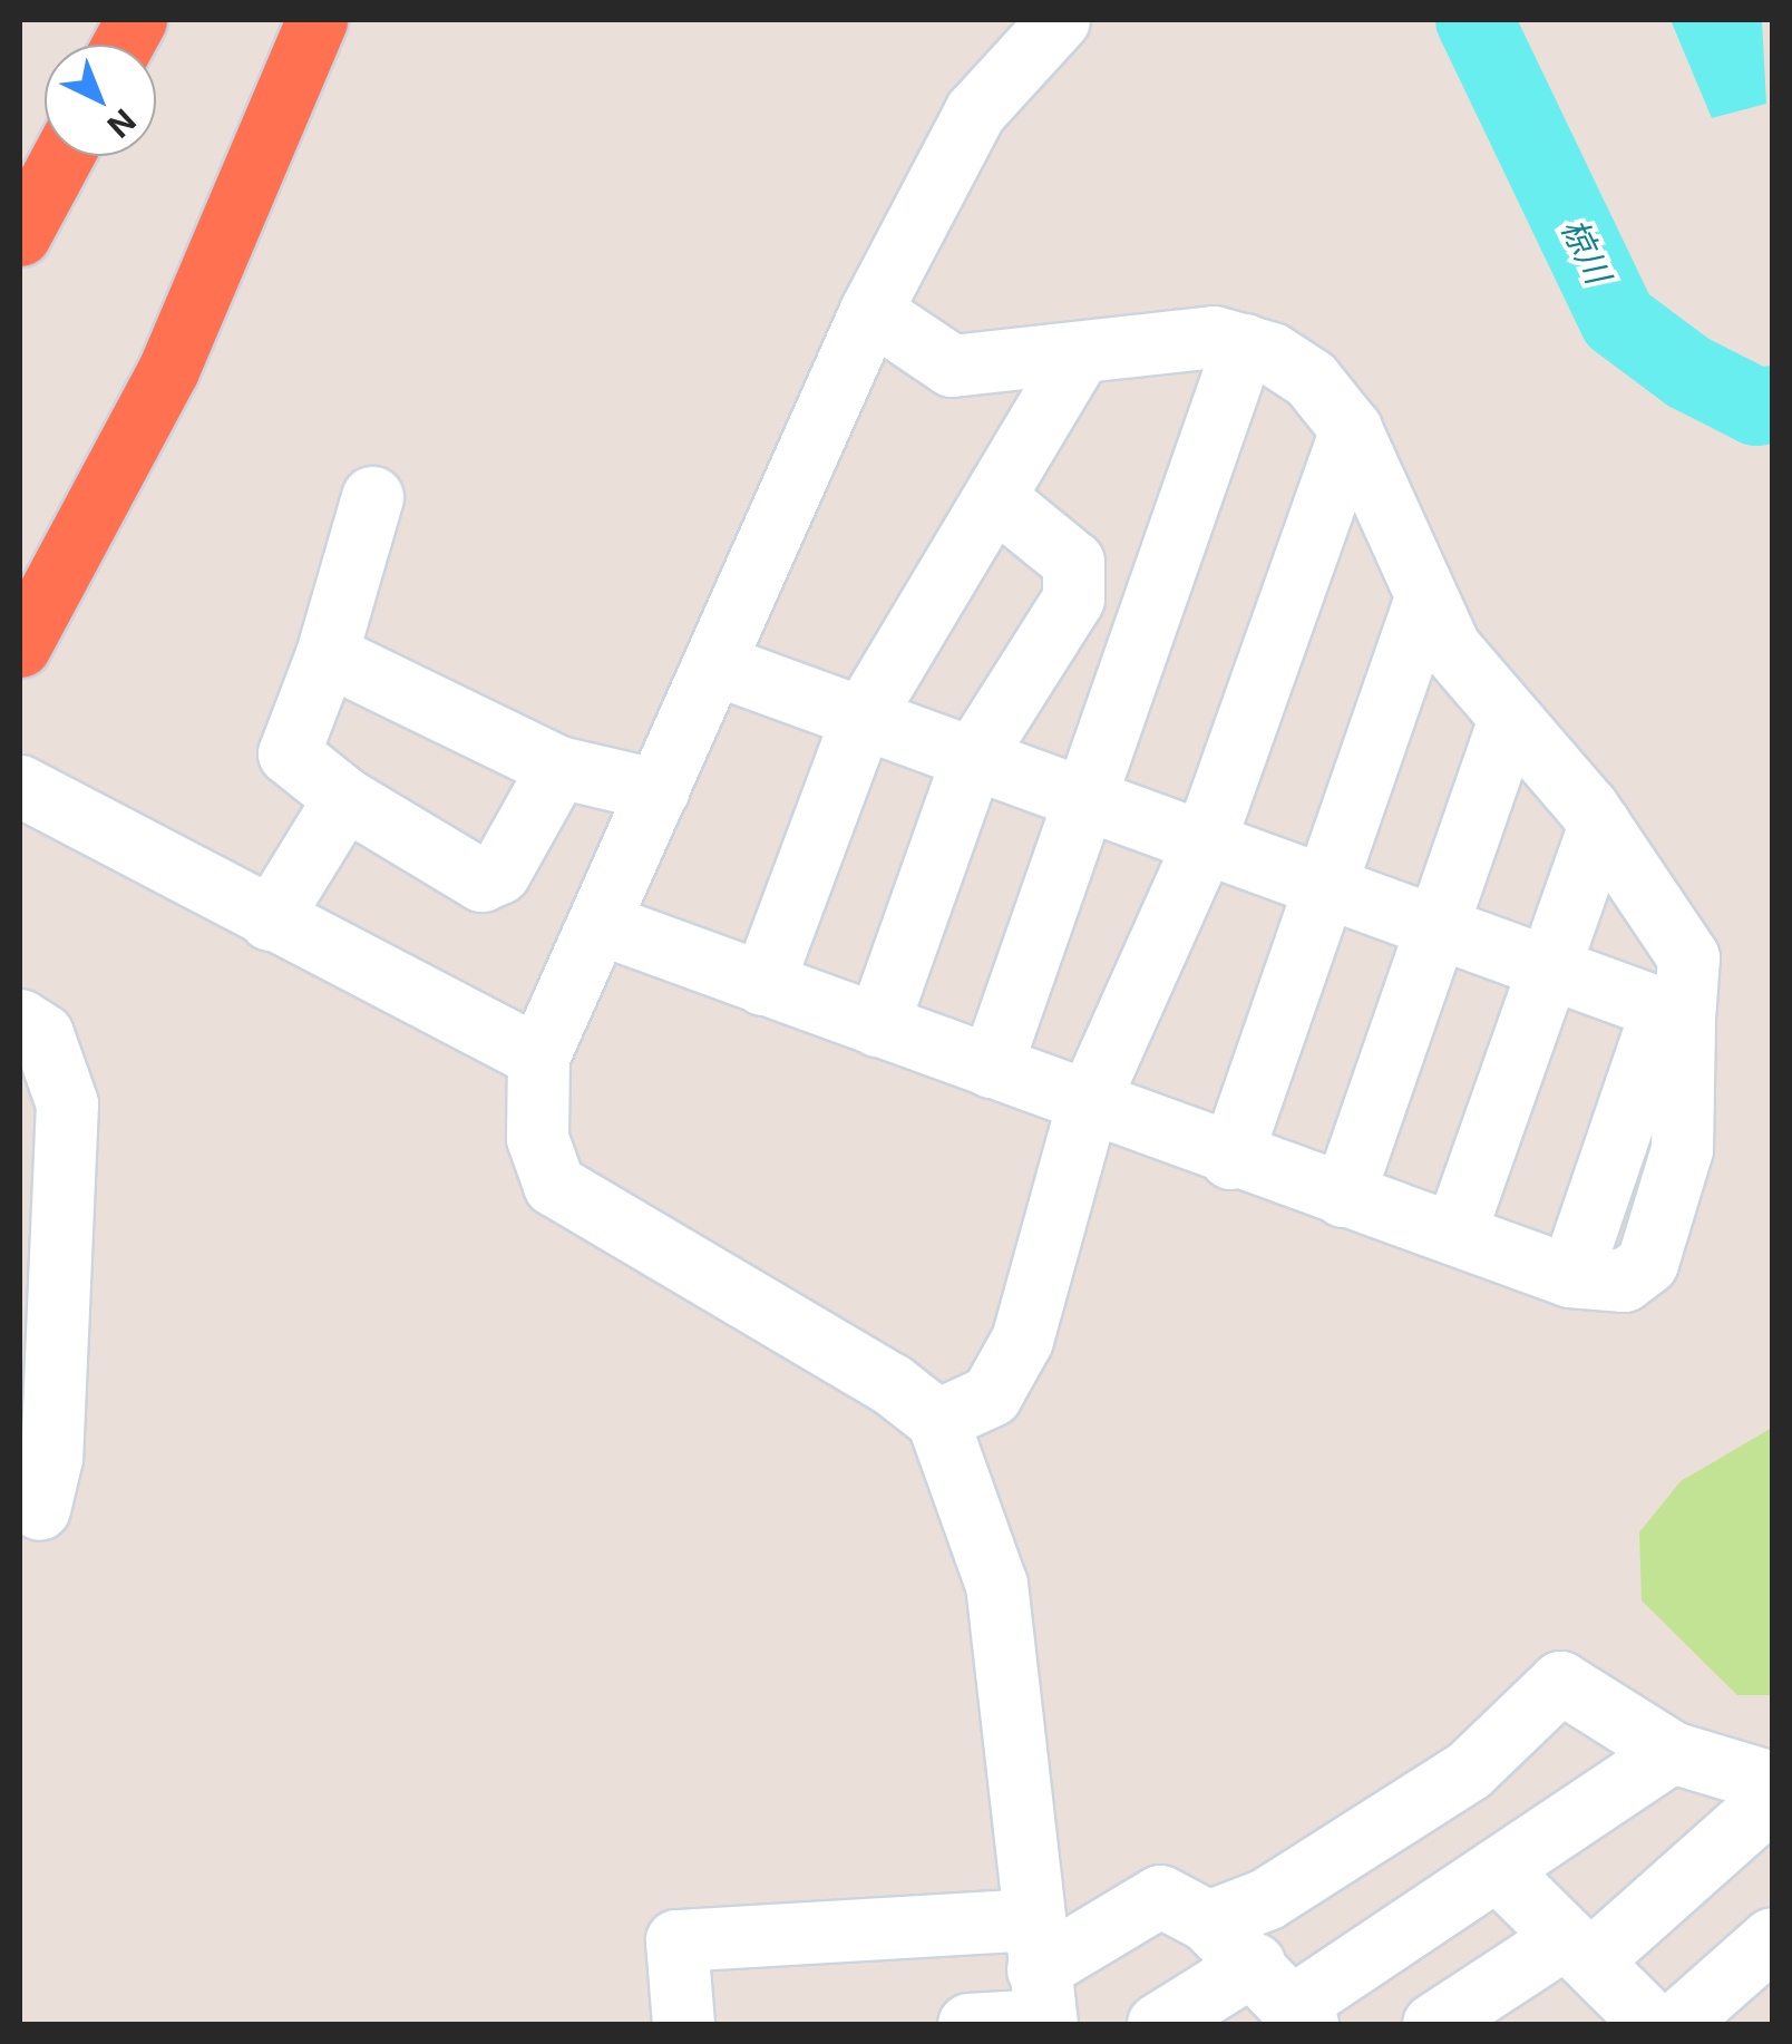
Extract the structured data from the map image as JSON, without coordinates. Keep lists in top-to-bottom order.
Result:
{
  "water": ["椋川"],
  "north": "bottom right"
}
